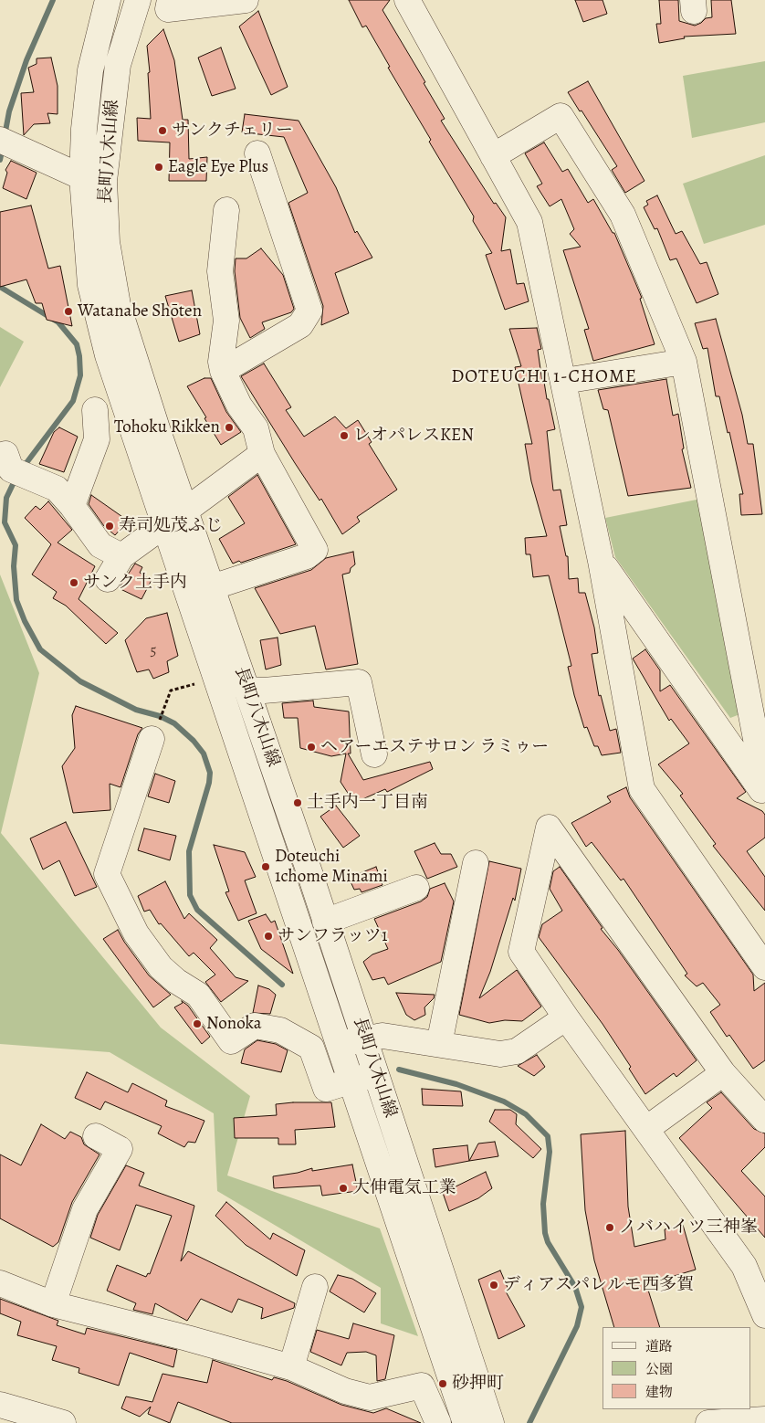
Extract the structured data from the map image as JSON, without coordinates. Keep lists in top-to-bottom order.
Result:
{
  "streets": {
    "street": ["長町八木山線"]
  },
  "districts": ["DOTEUCHI 1-CHOME"],
  "places": [
    "サンクチェリー",
    "Eagle Eye Plus",
    "Watanabe Shōten",
    "Tohoku Rikken",
    "レオパレスKEN",
    "寿司処茂ふじ",
    "サンク土手内",
    "ヘアーエステサロン ラミゥー",
    "土手内一丁目南",
    "Doteuchi 1chome Minami",
    "サンフラッツ1",
    "Nonoka",
    "大伸電気工業",
    "ノバハイツ三神峯",
    "ディアスパレルモ西多賀",
    "砂押町"
  ],
  "house_numbers": ["5"],
  "legend": ["道路", "公園", "建物"]
}
